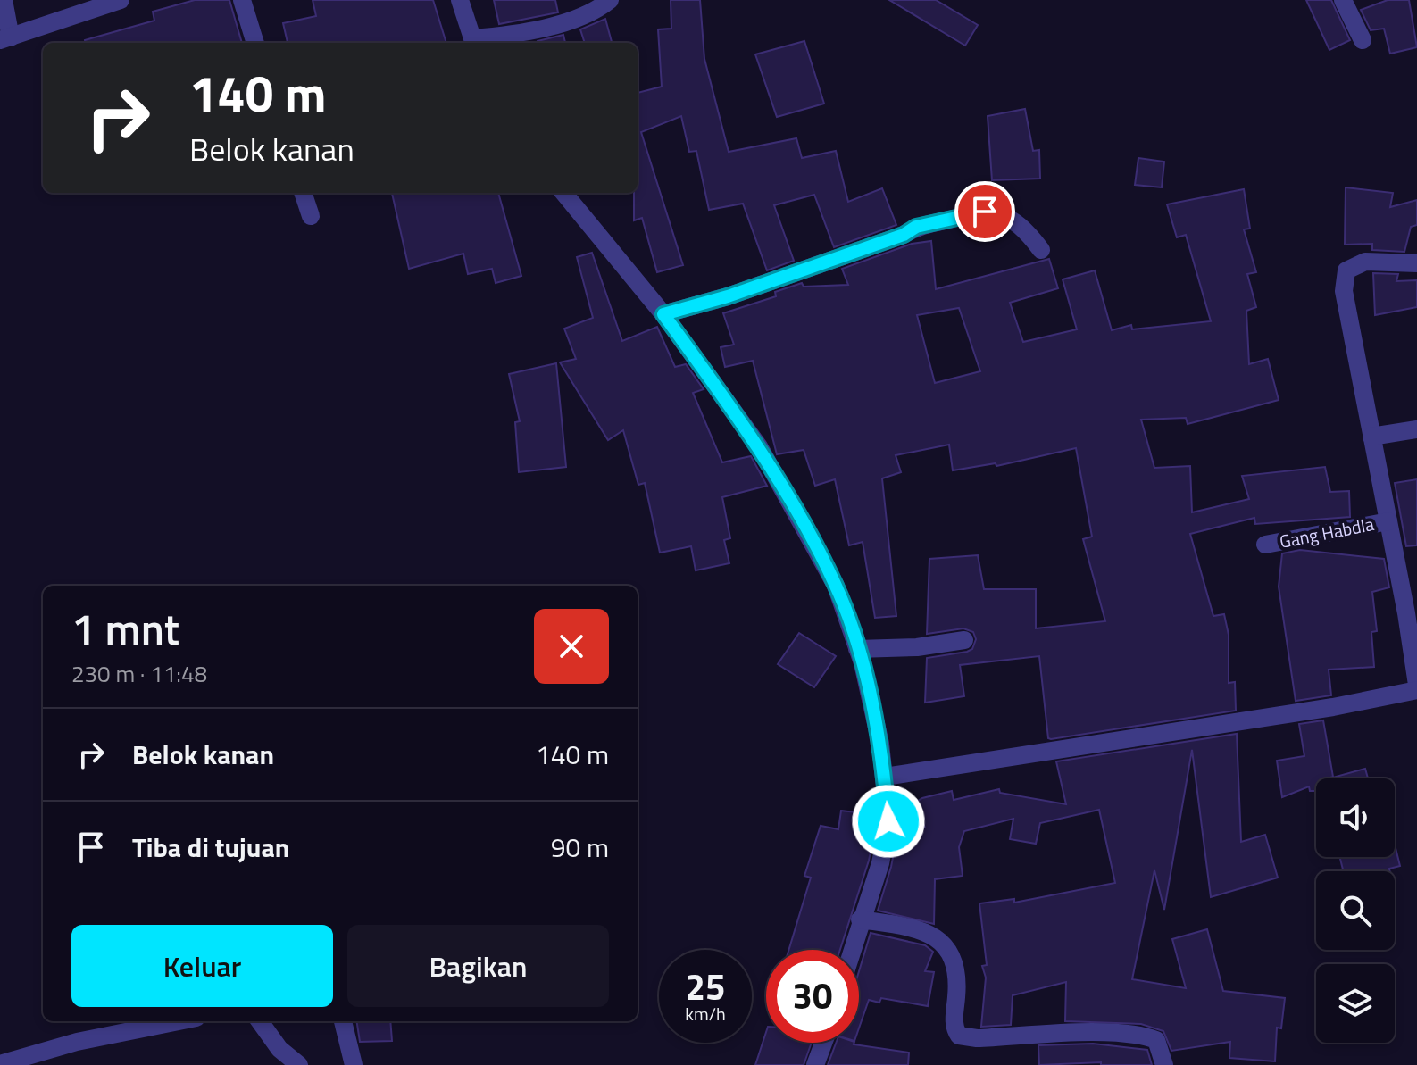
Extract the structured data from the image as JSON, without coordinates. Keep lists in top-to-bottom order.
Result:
{
  "streets": {
    "street": ["Gang Habdla"]
  },
  "page": {
    "turn": ["140 m", "Belok kanan"],
    "heading": ["1 mnt", "230 m · 11:48"],
    "list": [
      {
        "name": "Belok kanan",
        "value": "140 m"
      },
      {
        "name": "Tiba di tujuan",
        "value": "90 m"
      }
    ],
    "buttons": ["Keluar", "Bagikan"],
    "speed": "25 km/h",
    "limit": "30"
  }
}
